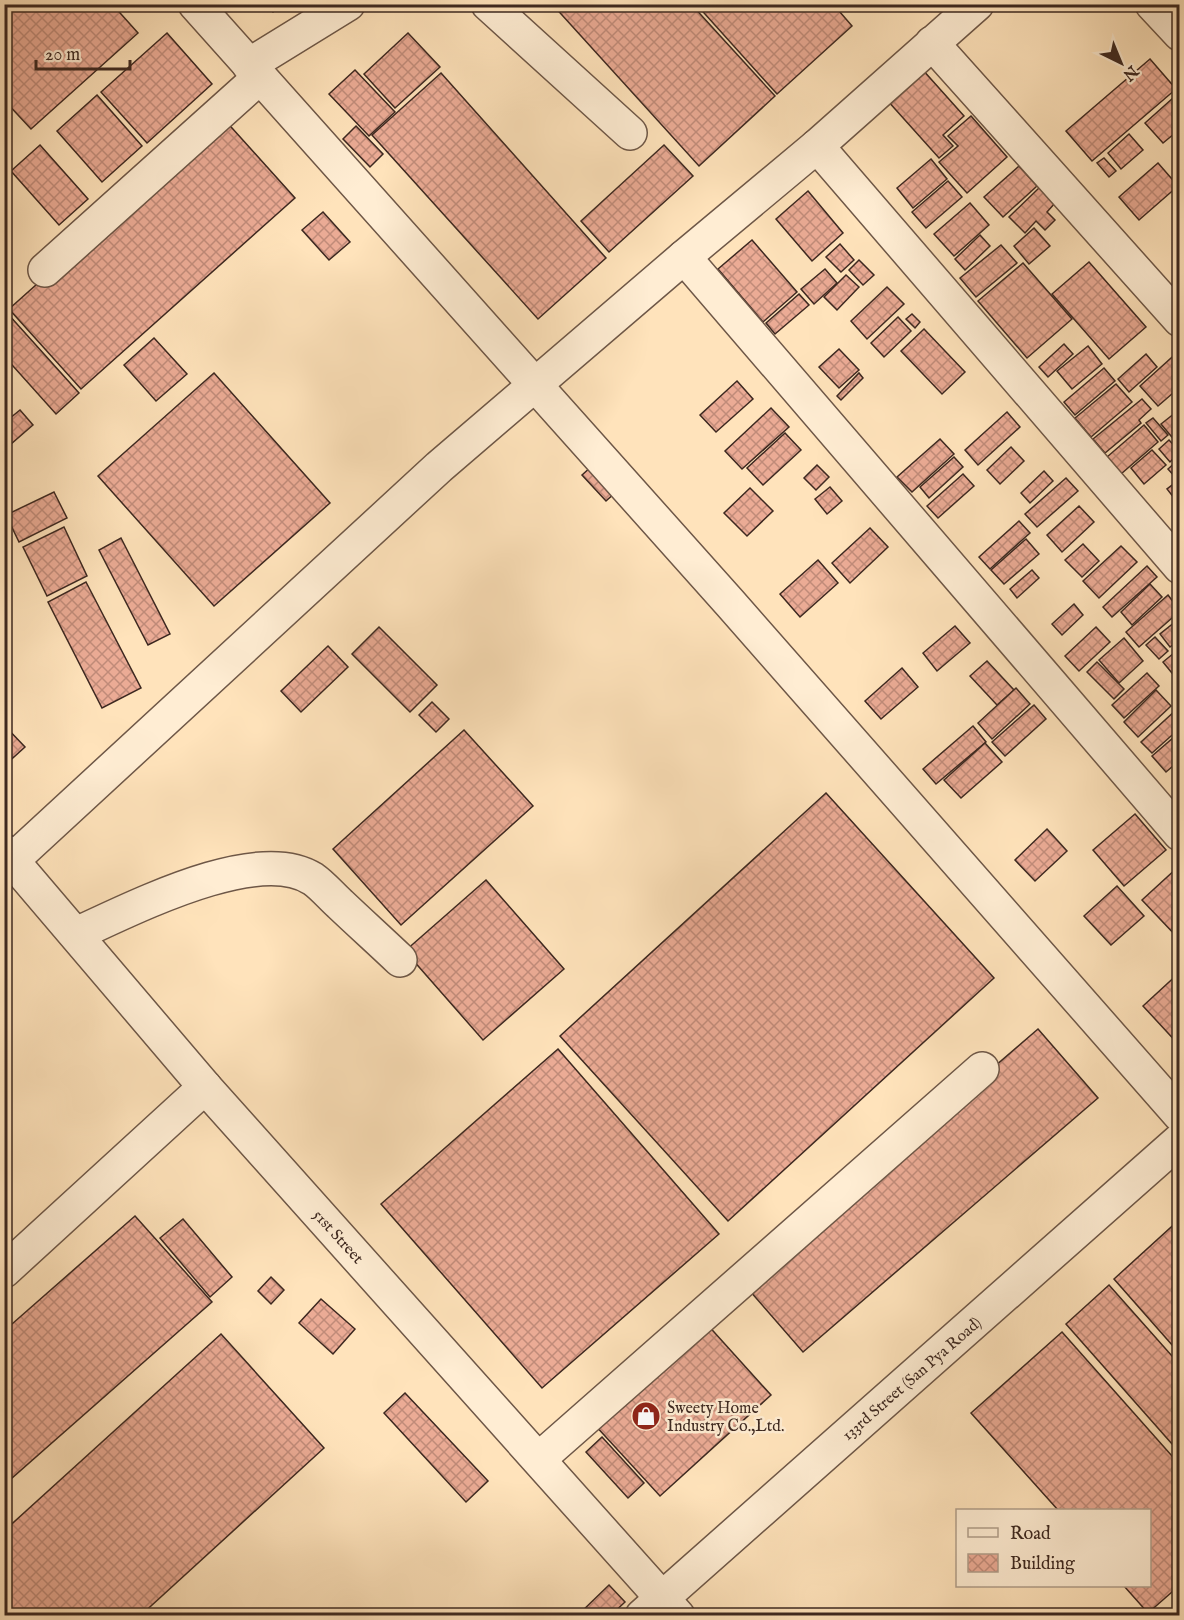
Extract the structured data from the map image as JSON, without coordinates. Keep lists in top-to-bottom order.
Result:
{
  "streets": {
    "street": ["51st Street", "133rd Street (San Pya Road)"]
  },
  "crossings": [
    ["51st Street", "133rd Street (San Pya Road)"]
  ],
  "places": {
    "shop": ["Sweety Home Industry Co.,Ltd."]
  },
  "legend": ["Road", "Building"],
  "scale_bar": "20 m",
  "north": "bottom right"
}
